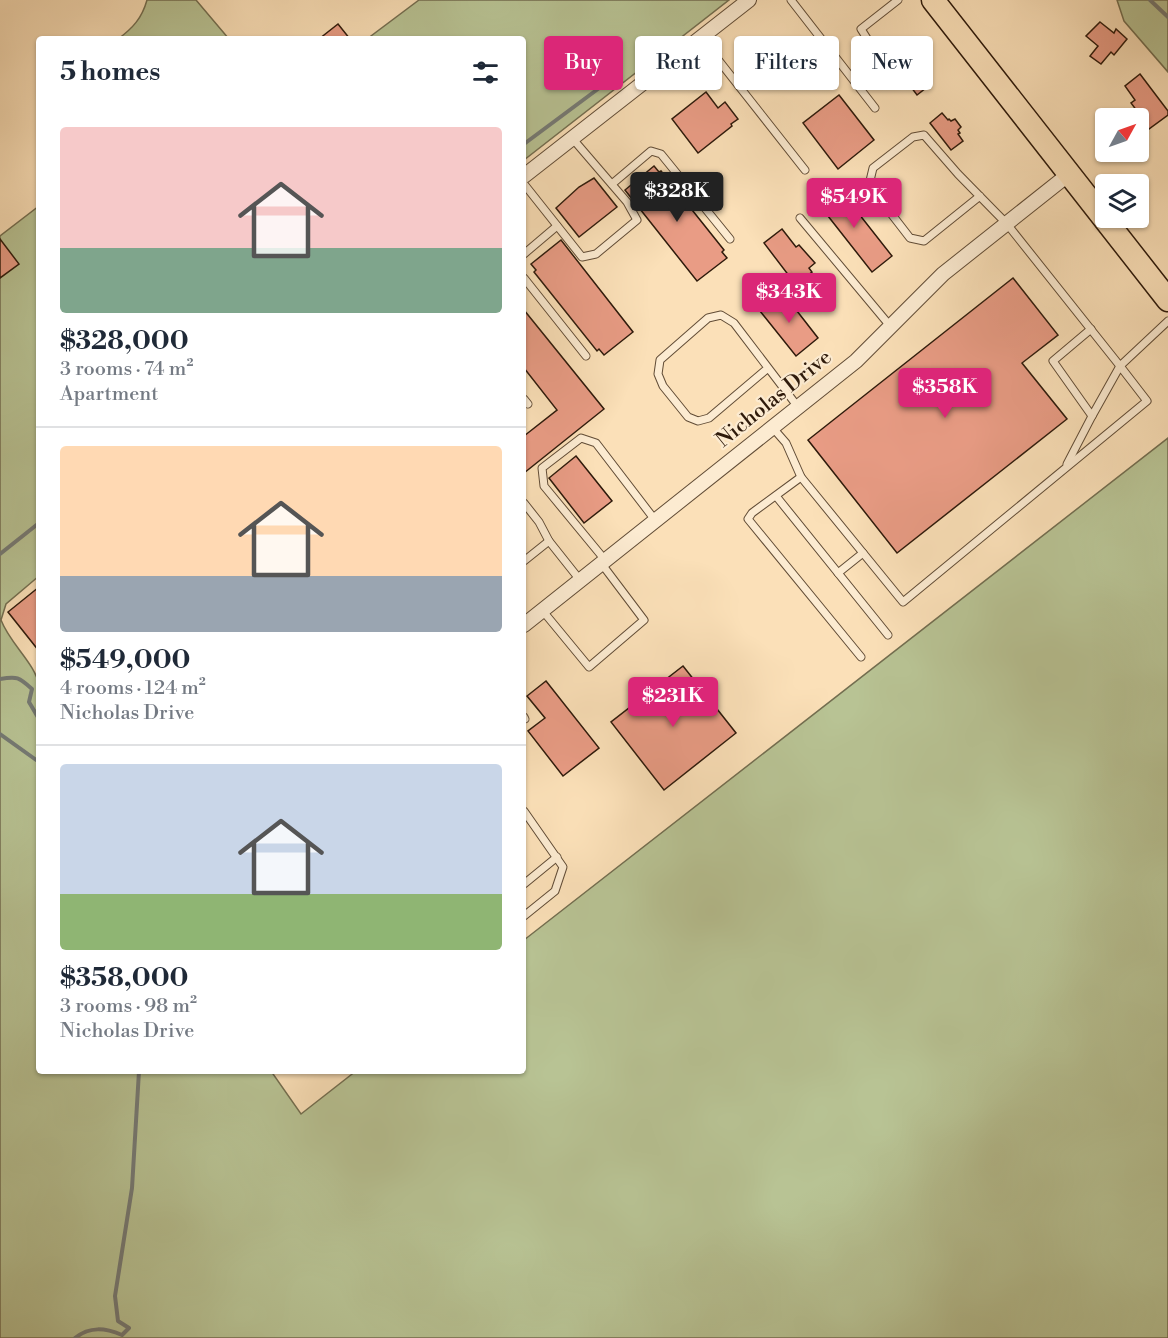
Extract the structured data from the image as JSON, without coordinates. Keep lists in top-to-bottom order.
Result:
{
  "streets": {
    "street": ["Nicholas Drive"]
  },
  "north": "top right",
  "page": {
    "chip": [
      "Buy",
      "Rent",
      "Filters",
      "New"
    ],
    "heading": "5 homes",
    "list": [
      {
        "name": "$328,000",
        "note": "3 rooms · 74 m² · Apartment"
      },
      {
        "name": "$549,000",
        "note": "4 rooms · 124 m² · Nicholas Drive"
      },
      {
        "name": "$358,000",
        "note": "3 rooms · 98 m² · Nicholas Drive"
      }
    ],
    "price": [
      "$328K",
      "$549K",
      "$343K",
      "$358K",
      "$231K"
    ]
  }
}
